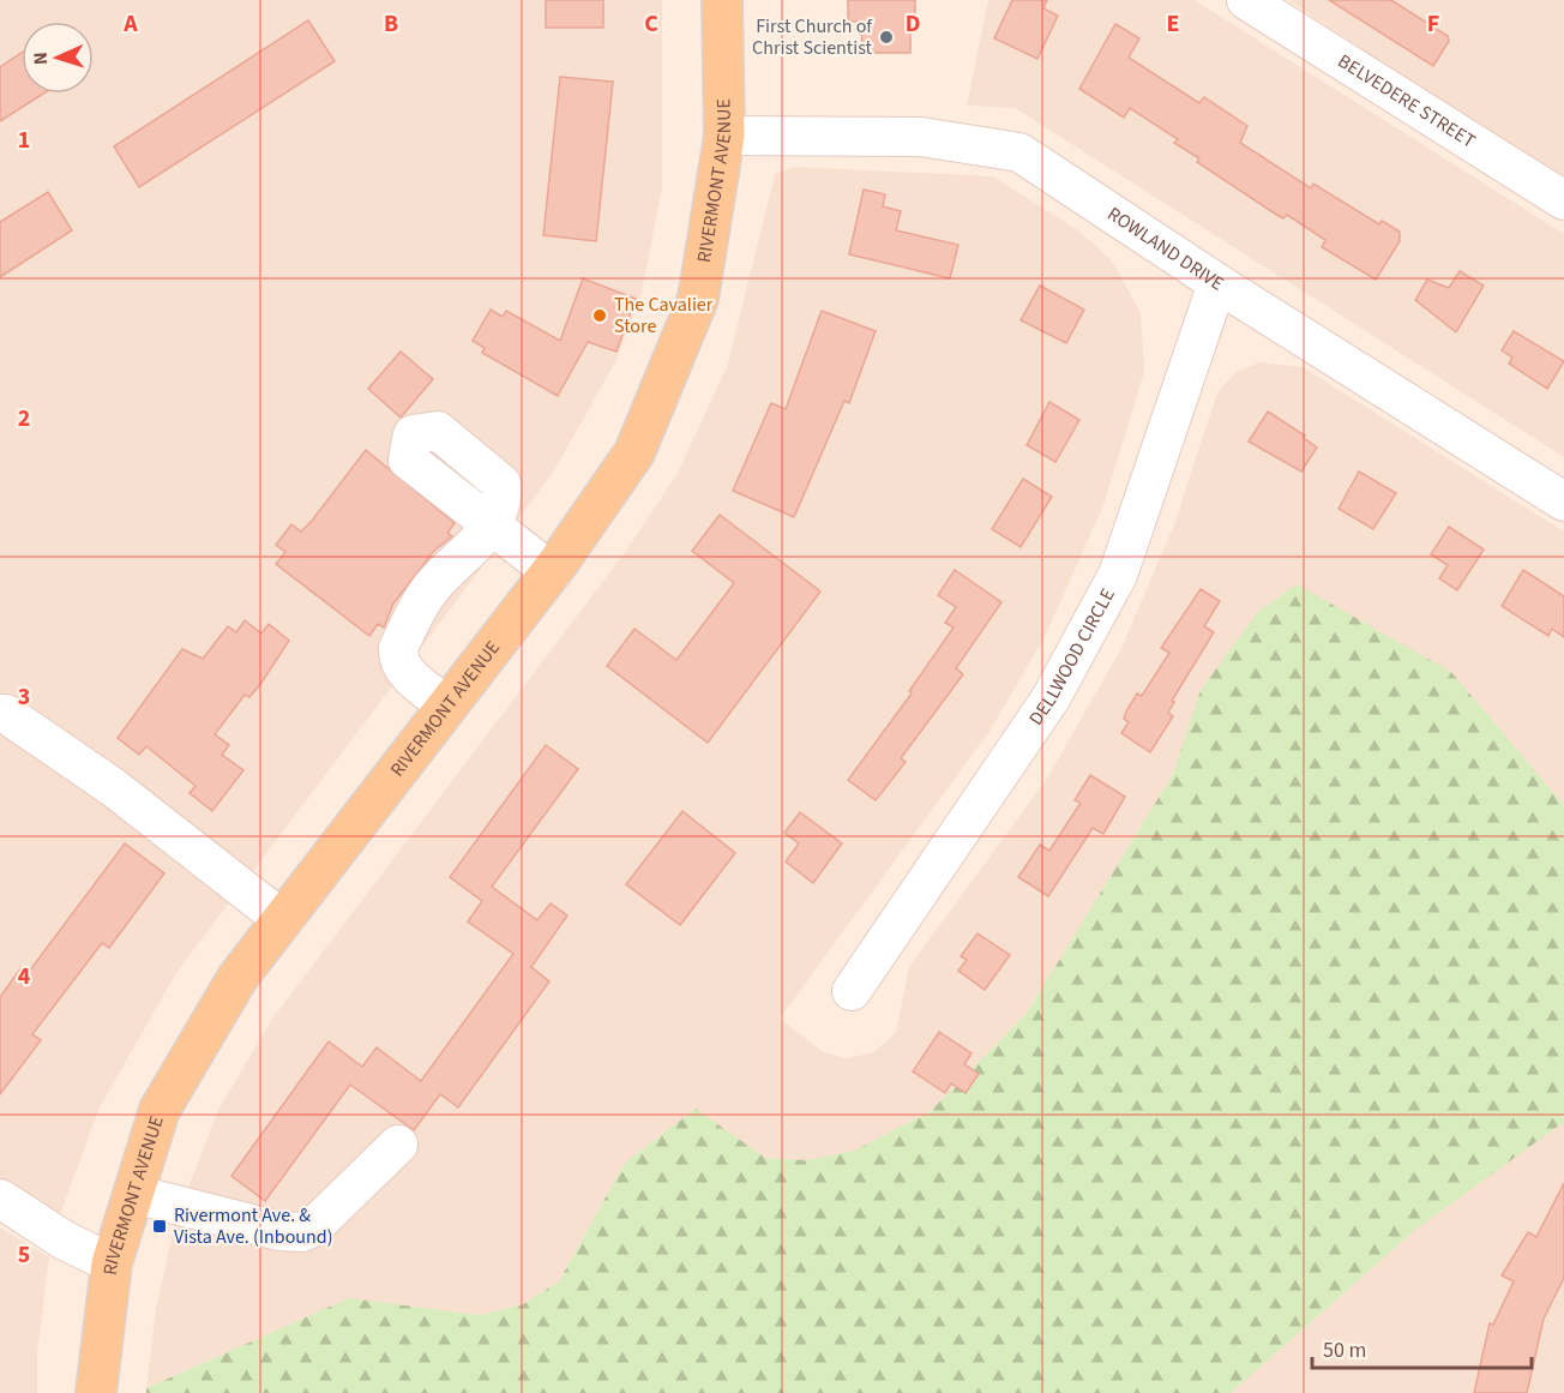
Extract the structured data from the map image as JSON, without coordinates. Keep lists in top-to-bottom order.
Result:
{
  "streets": {
    "main road": ["RIVERMONT AVENUE"],
    "street": ["BELVEDERE STREET", "ROWLAND DRIVE", "DELLWOOD CIRCLE"]
  },
  "crossings": [
    ["RIVERMONT AVENUE", "ROWLAND DRIVE"],
    ["ROWLAND DRIVE", "DELLWOOD CIRCLE"]
  ],
  "places": {
    "other": ["First Church of Christ Scientist", "The Cavalier Store"],
    "transit": ["Rivermont Ave. & Vista Ave. (Inbound)"]
  },
  "scale_bar": "50 m",
  "north": "left",
  "grid": {
    "columns": [
      "A",
      "B",
      "C",
      "D",
      "E",
      "F"
    ],
    "rows": [
      "1",
      "2",
      "3",
      "4",
      "5"
    ]
  }
}
